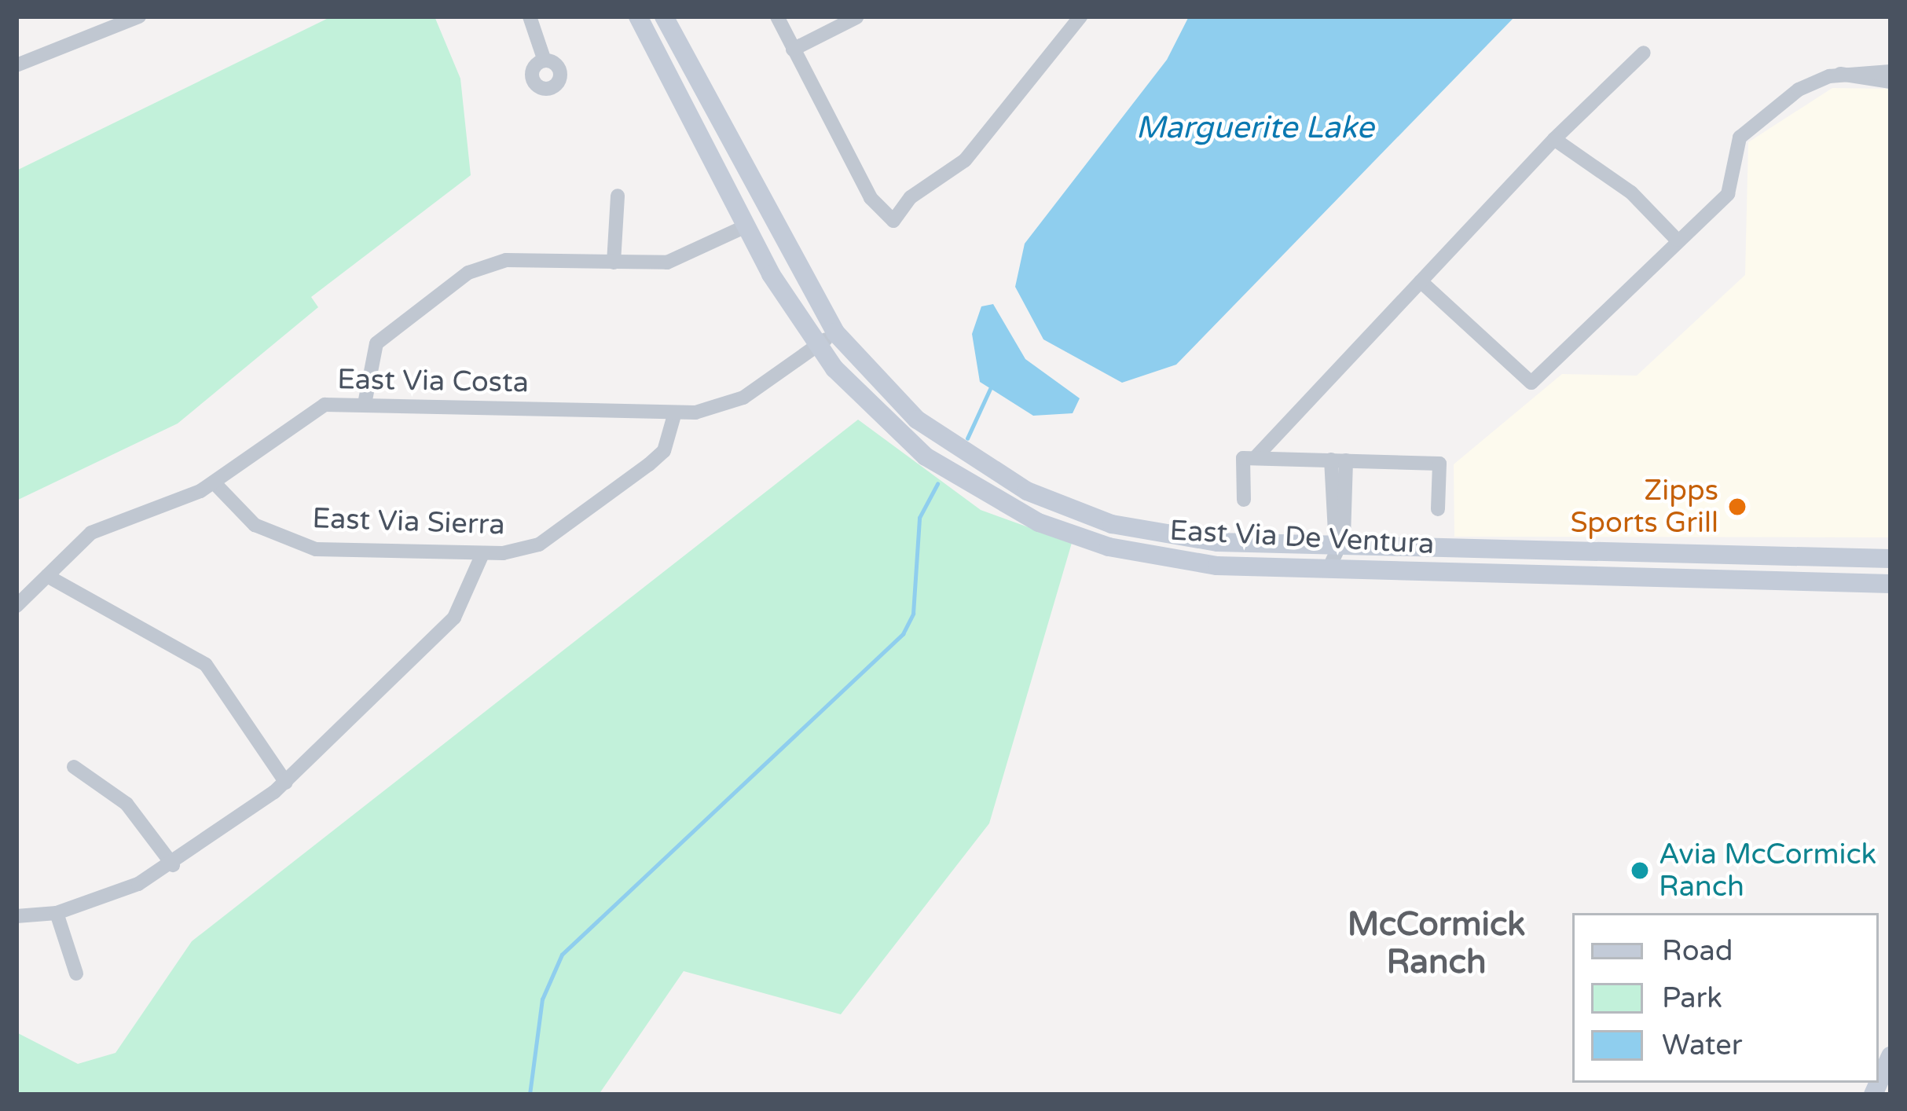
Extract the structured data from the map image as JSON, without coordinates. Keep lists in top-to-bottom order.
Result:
{
  "streets": {
    "main road": ["East Via De Ventura"],
    "street": ["East Via Costa", "East Via Sierra"]
  },
  "crossings": [
    ["East Via Costa", "East Via Sierra"],
    ["East Via Costa", "East Via De Ventura"]
  ],
  "districts": ["McCormick Ranch"],
  "water": ["Marguerite Lake"],
  "places": ["Zipps Sports Grill", "Avia McCormick Ranch"],
  "legend": ["Road", "Park", "Water"]
}
